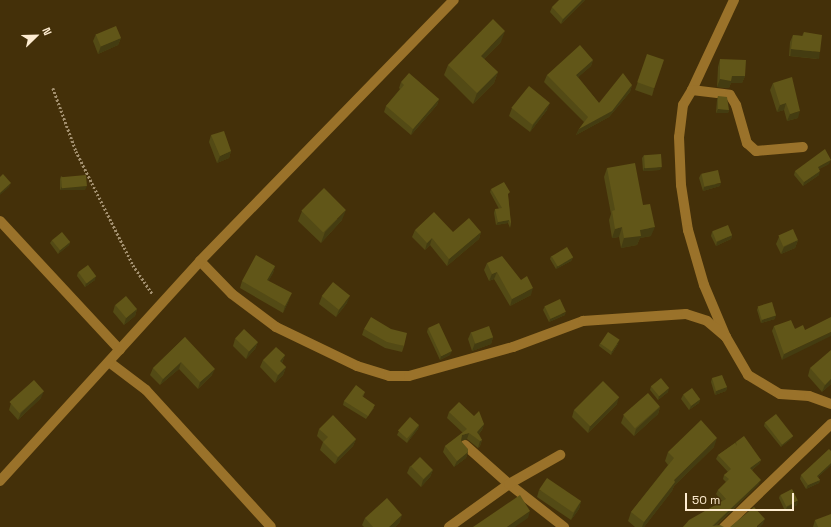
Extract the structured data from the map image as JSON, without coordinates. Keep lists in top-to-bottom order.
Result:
{
  "scale_bar": "50 m",
  "north": "top right"
}
